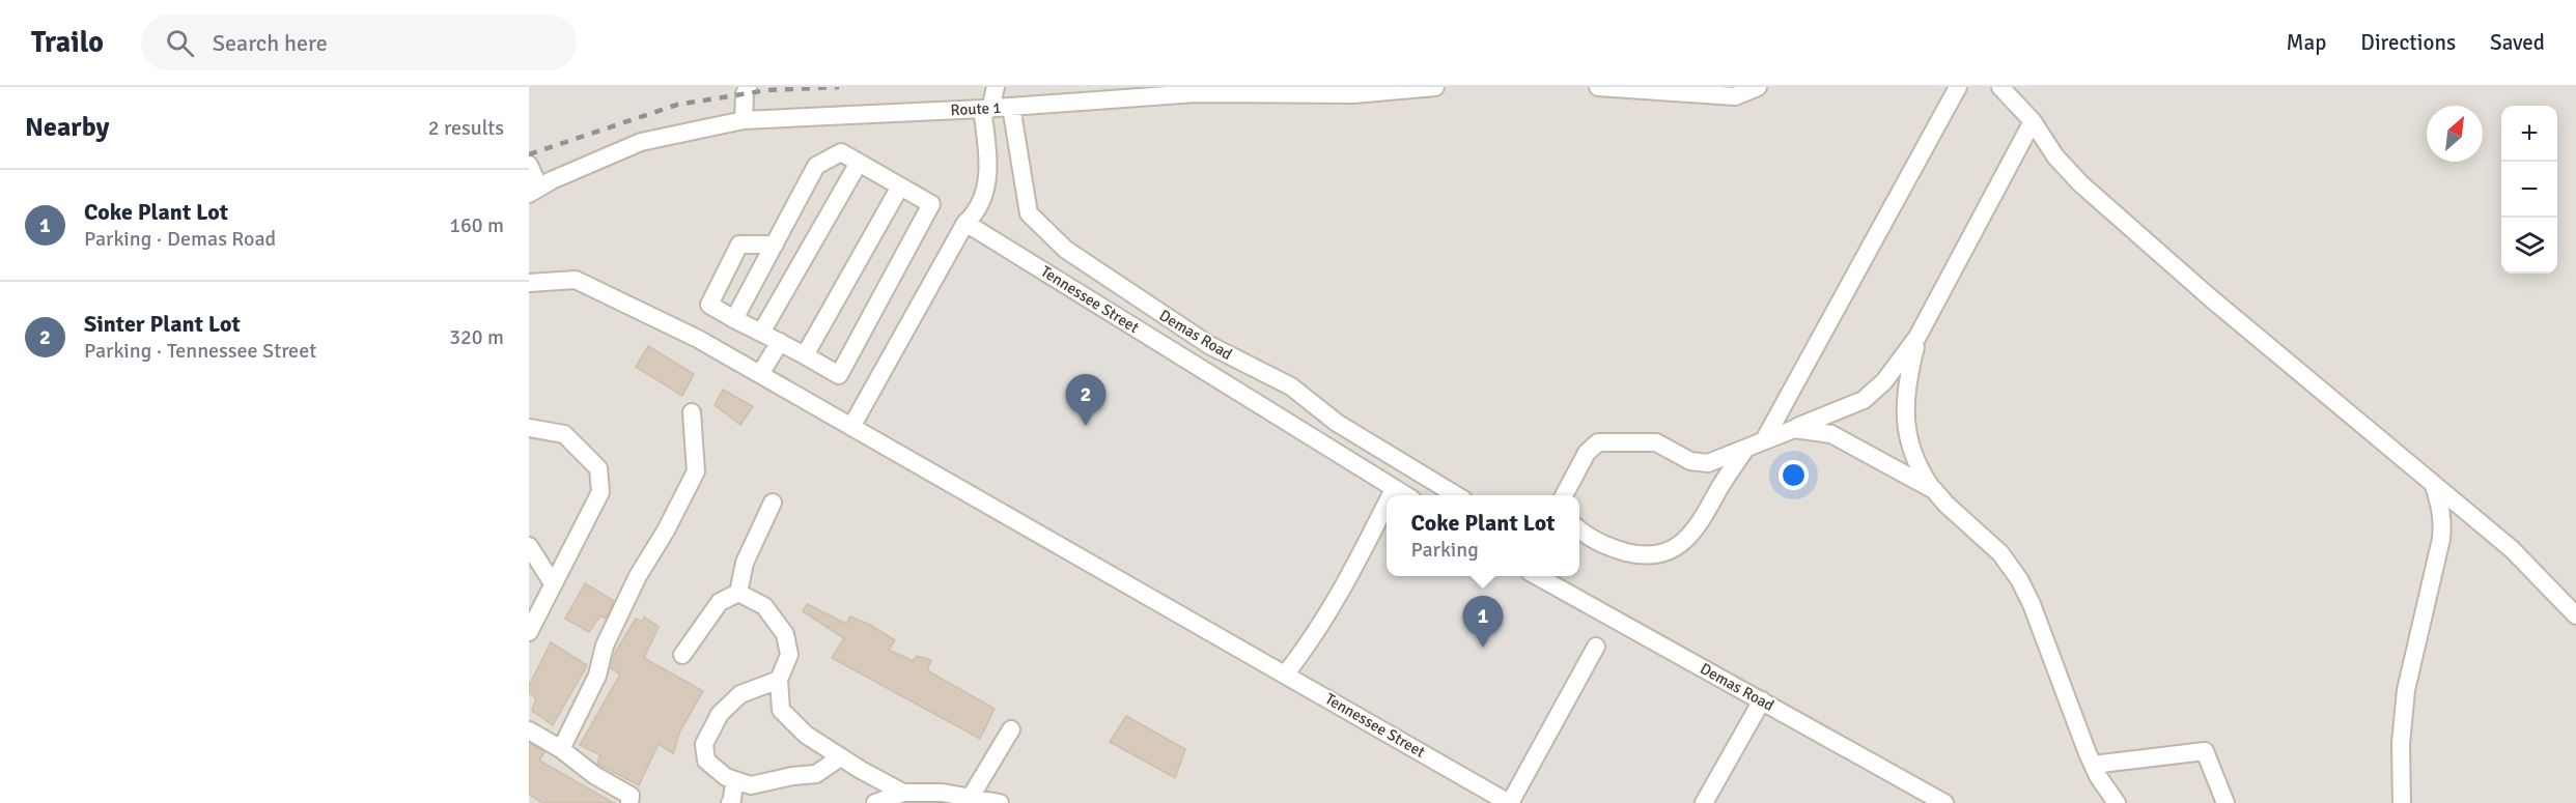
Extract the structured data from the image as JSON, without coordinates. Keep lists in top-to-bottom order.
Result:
{
  "streets": {
    "street": ["Route 1", "Tennessee Street", "Demas Road"]
  },
  "crossings": [
    ["Route 1", "Demas Road"]
  ],
  "north": "top right",
  "page": {
    "header": "Trailo",
    "search": "Search here",
    "nav": ["Map", "Directions", "Saved"],
    "heading": ["Nearby", "2 results"],
    "map_buttons": ["+", "−"],
    "list": [
      {
        "mark": "1",
        "name": "Coke Plant Lot",
        "note": "Parking · Demas Road",
        "value": "160 m"
      },
      {
        "mark": "2",
        "name": "Sinter Plant Lot",
        "note": "Parking · Tennessee Street",
        "value": "320 m"
      }
    ],
    "pins": ["2", "1"],
    "popup": ["Coke Plant Lot", "Parking"]
  }
}
